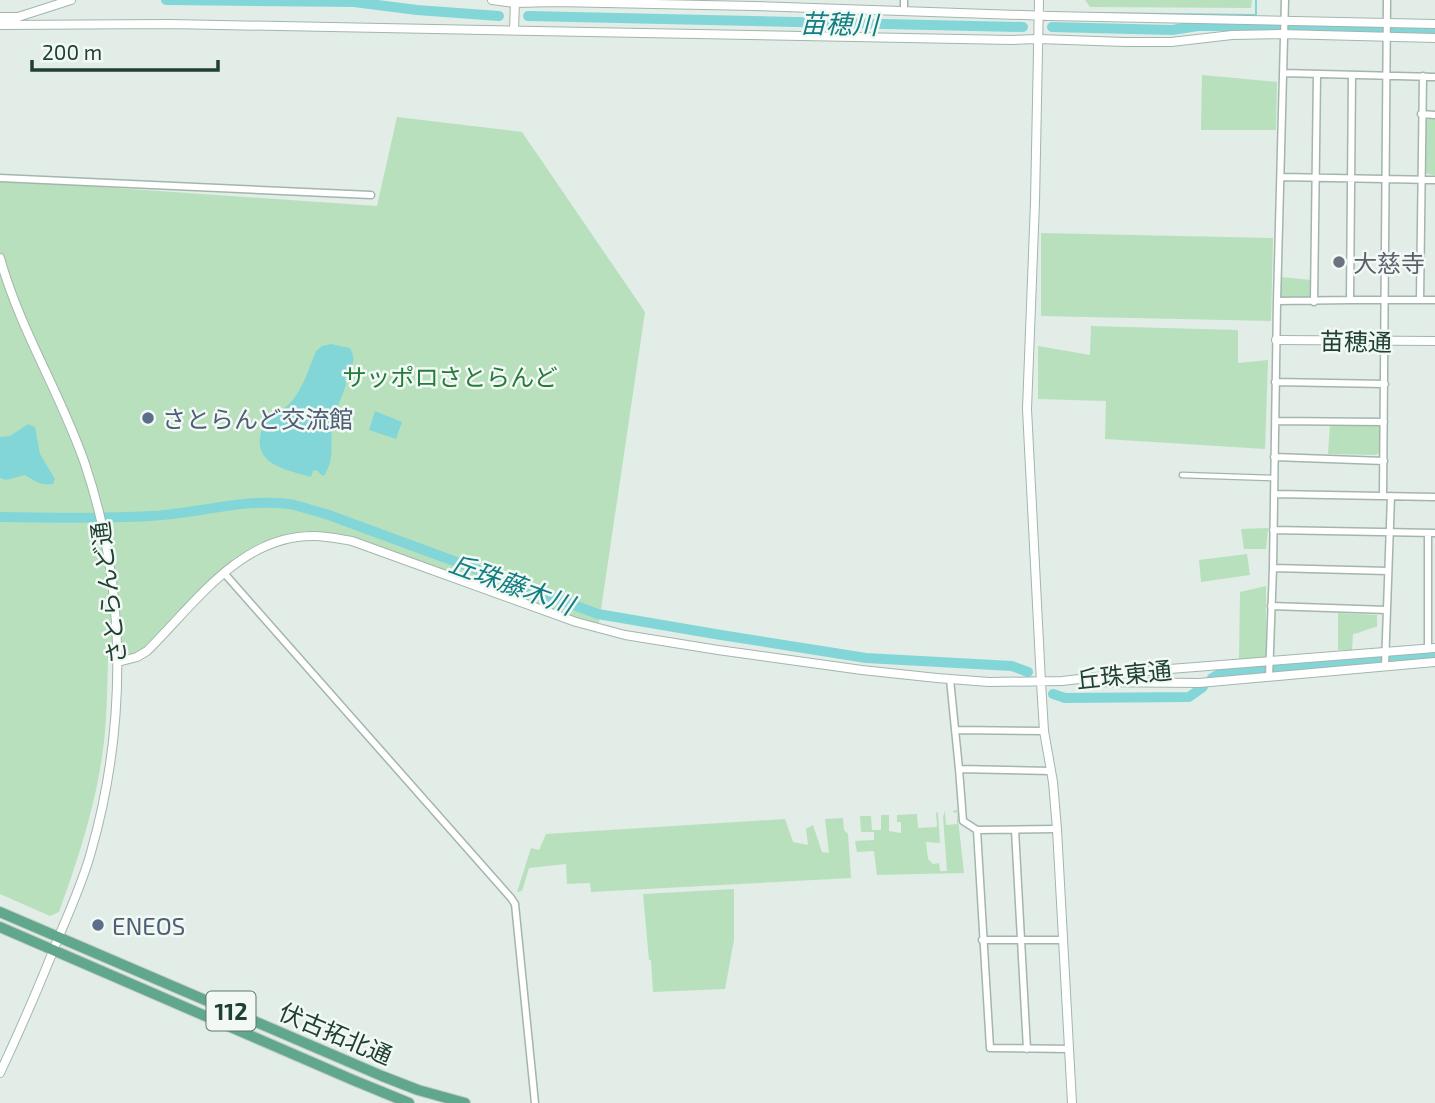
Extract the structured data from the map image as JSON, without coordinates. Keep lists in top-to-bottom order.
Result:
{
  "streets": {
    "main road": ["112", "伏古拓北通"],
    "street": ["苗穂通", "さとらんど通", "丘珠東通"]
  },
  "crossings": [
    ["さとらんど通", "伏古拓北通"]
  ],
  "water": ["苗穂川", "丘珠藤木川"],
  "parks": ["サッポロさとらんど"],
  "places": ["大慈寺", "さとらんど交流館", "ENEOS"],
  "scale_bar": "200 m"
}
